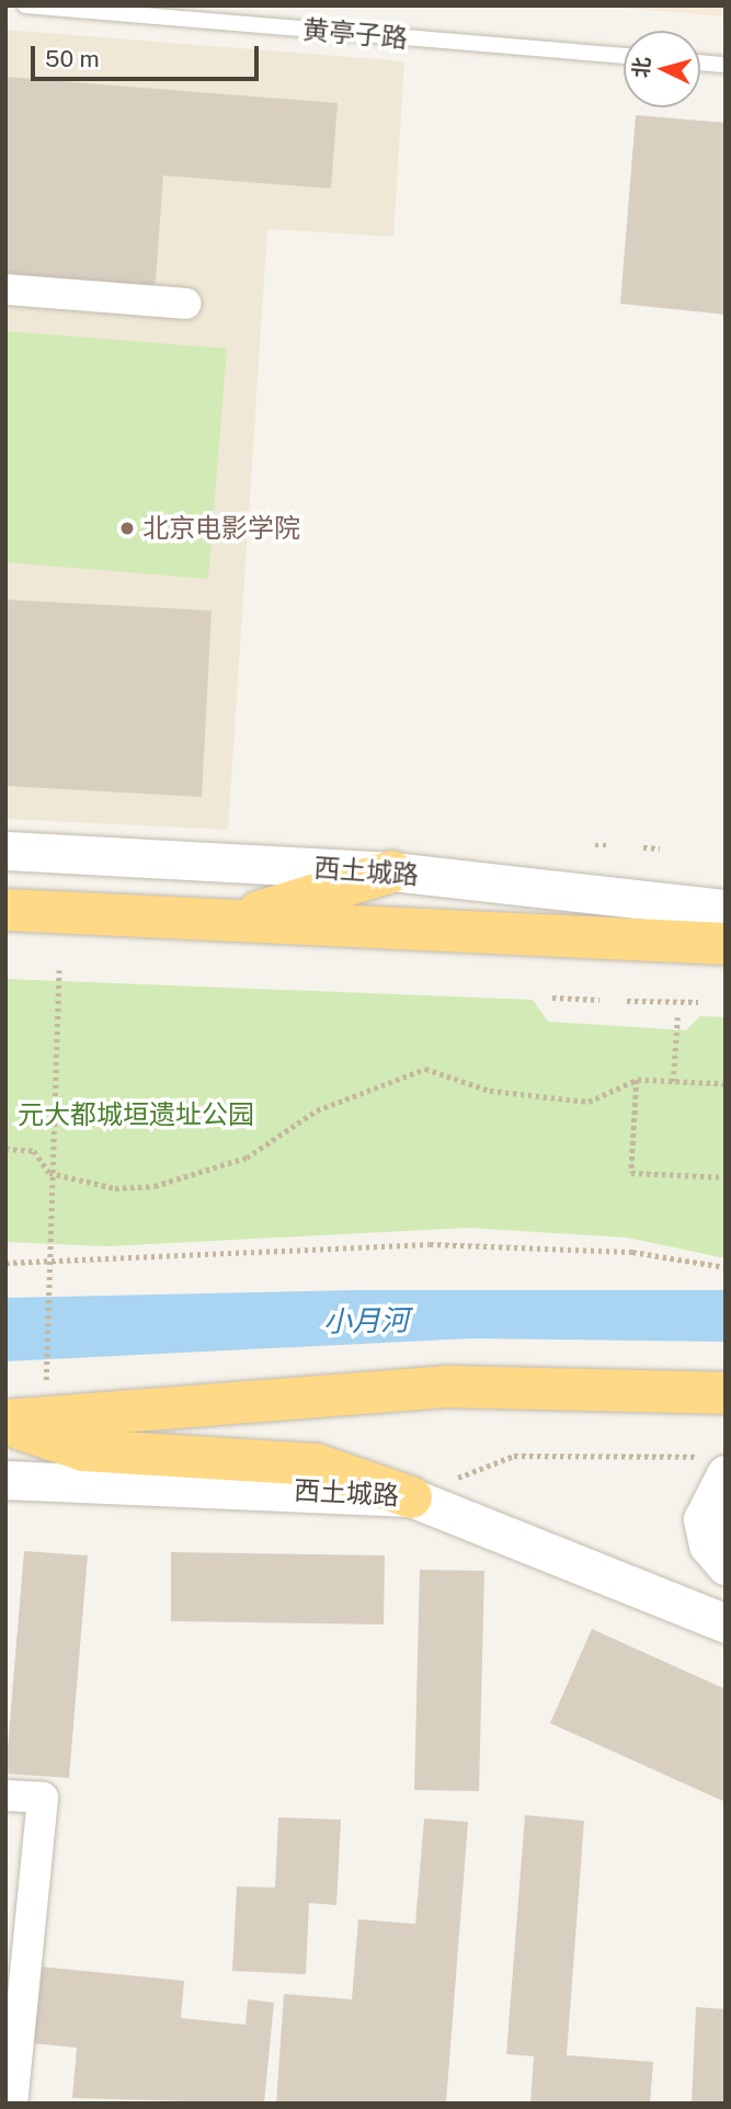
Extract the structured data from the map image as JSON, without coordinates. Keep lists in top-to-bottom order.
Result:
{
  "streets": {
    "highway": ["西土城路"],
    "lane": ["黄亭子路"]
  },
  "water": ["小月河"],
  "parks": ["元大都城垣遗址公园"],
  "places": ["北京电影学院"],
  "scale_bar": "50 m",
  "north": "left"
}
